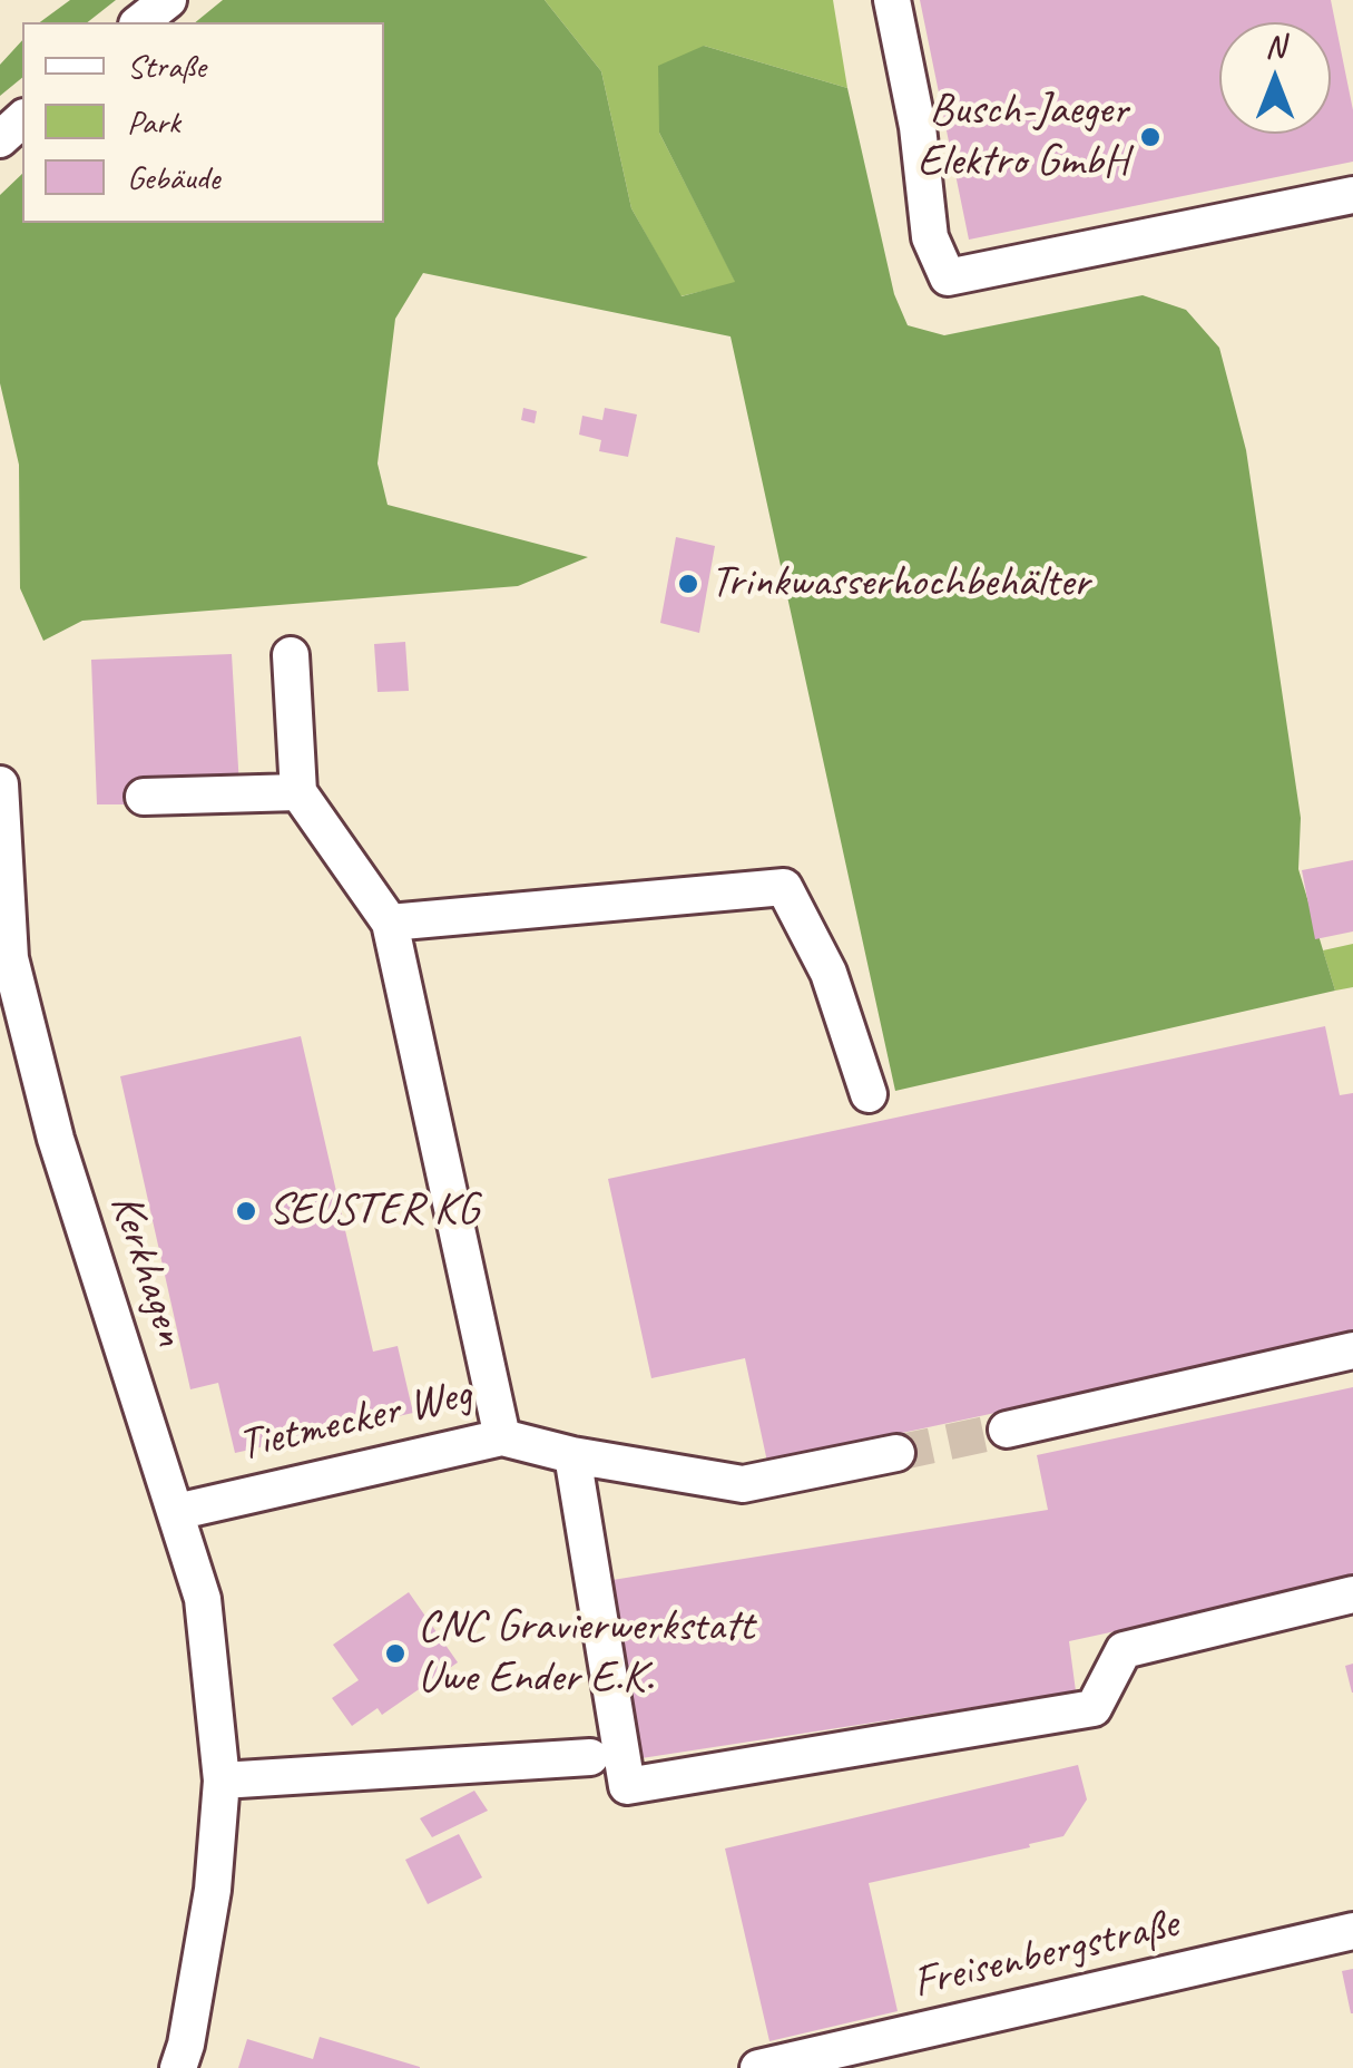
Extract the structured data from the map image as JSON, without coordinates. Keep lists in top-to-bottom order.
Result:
{
  "streets": {
    "street": ["Kerkhagen", "Tietmecker Weg", "Freisenbergstraße"]
  },
  "crossings": [
    ["Kerkhagen", "Tietmecker Weg"]
  ],
  "places": [
    "Busch-Jaeger Elektro GmbH",
    "Trinkwasserhochbehälter",
    "SEUSTER KG",
    "CNC Gravierwerkstatt Uwe Ender E.K."
  ],
  "legend": ["Straße", "Park", "Gebäude"],
  "north": "top"
}
